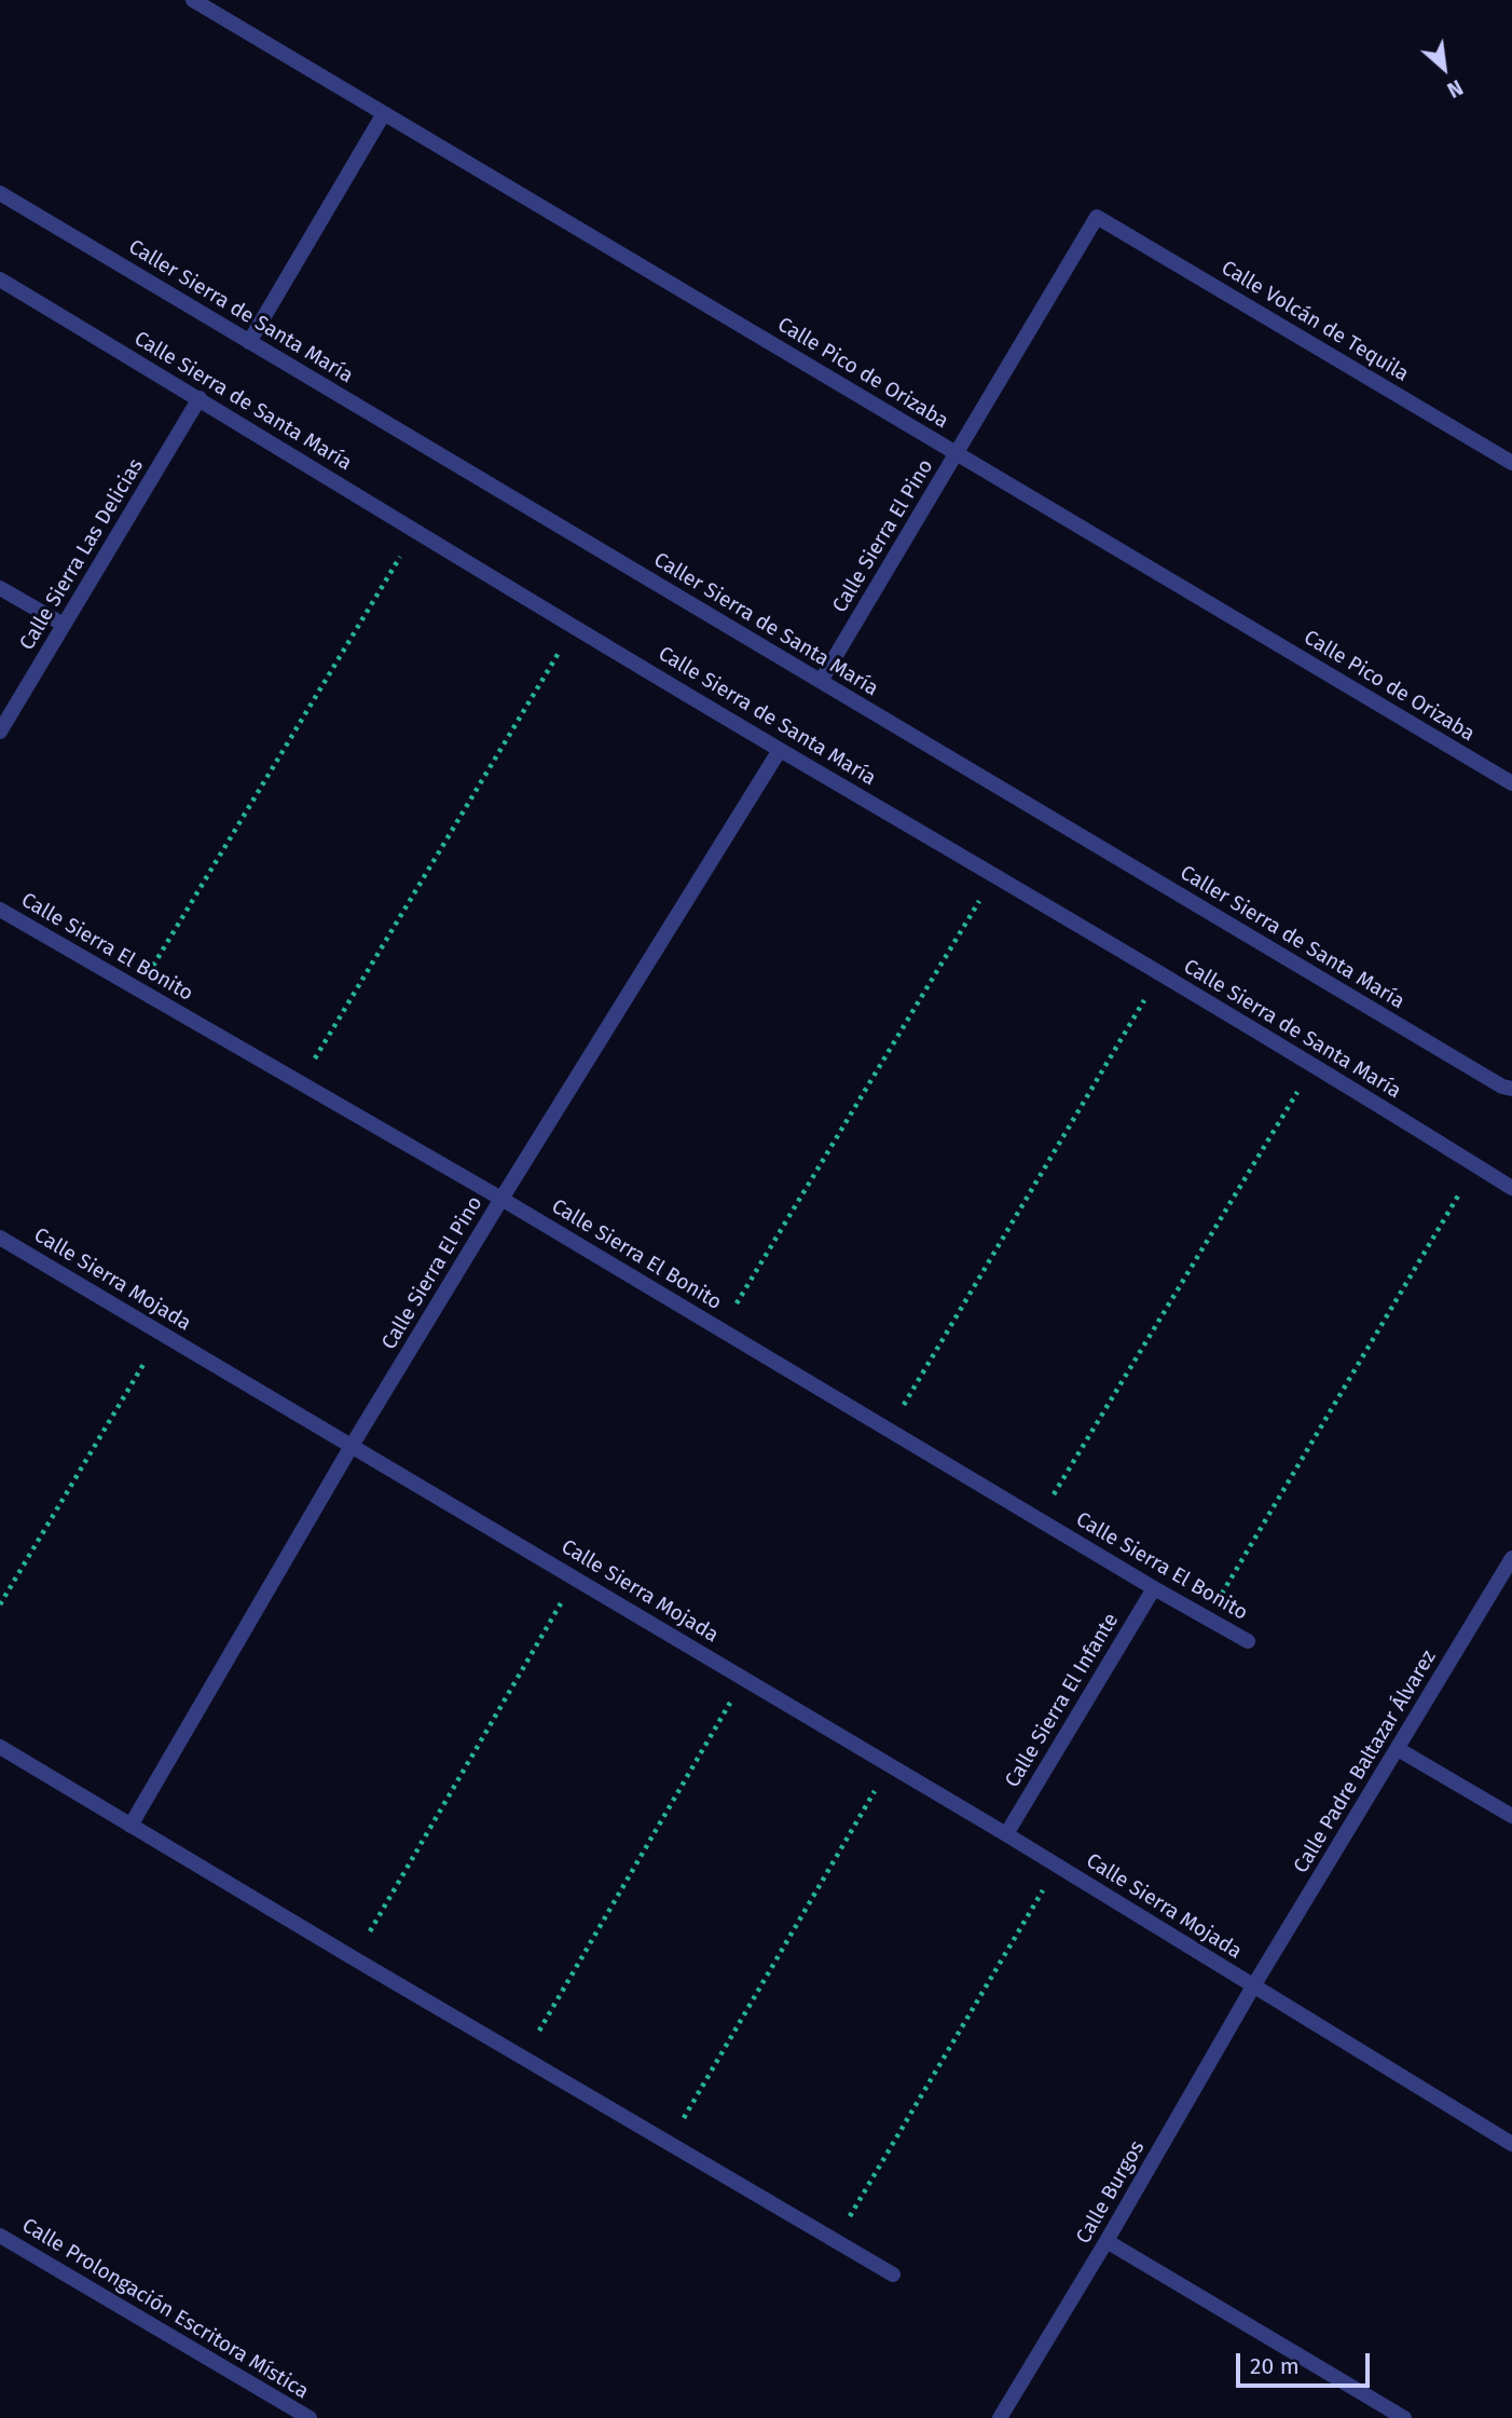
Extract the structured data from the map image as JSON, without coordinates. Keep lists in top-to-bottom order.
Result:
{
  "streets": {
    "street": [
      "Caller Sierra de Santa María",
      "Calle Volcán de Tequila",
      "Calle Pico de Orizaba",
      "Calle Sierra de Santa María",
      "Calle Sierra El Pino",
      "Calle Sierra Las Delicias",
      "Calle Sierra El Bonito",
      "Calle Sierra Mojada",
      "Calle Sierra El Infante",
      "Calle Padre Baltazar Álvarez",
      "Calle Burgos",
      "Calle Prolongación Escritora Mística"
    ]
  },
  "crossings": [
    ["Caller Sierra de Santa María", "Calle Sierra El Pino"],
    ["Calle Volcán de Tequila", "Calle Sierra El Pino"],
    ["Calle Pico de Orizaba", "Calle Sierra El Pino"],
    ["Calle Sierra de Santa María", "Calle Sierra El Pino"],
    ["Calle Sierra de Santa María", "Calle Sierra Las Delicias"],
    ["Calle Sierra El Pino", "Calle Sierra El Bonito"],
    ["Calle Sierra El Pino", "Calle Sierra Mojada"],
    ["Calle Sierra El Bonito", "Calle Sierra El Infante"],
    ["Calle Sierra Mojada", "Calle Sierra El Infante"],
    ["Calle Sierra Mojada", "Calle Padre Baltazar Álvarez"],
    ["Calle Sierra Mojada", "Calle Burgos"],
    ["Calle Padre Baltazar Álvarez", "Calle Burgos"]
  ],
  "scale_bar": "20 m",
  "north": "bottom right"
}
